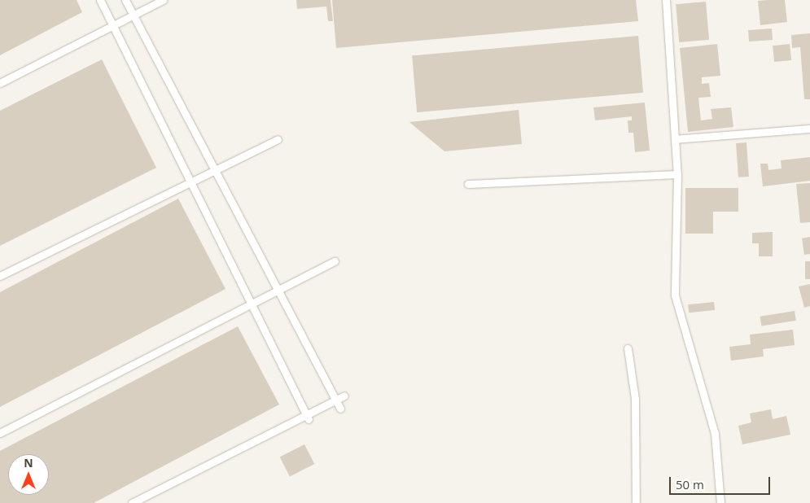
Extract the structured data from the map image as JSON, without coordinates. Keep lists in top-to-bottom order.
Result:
{
  "scale_bar": "50 m",
  "north": "top"
}
